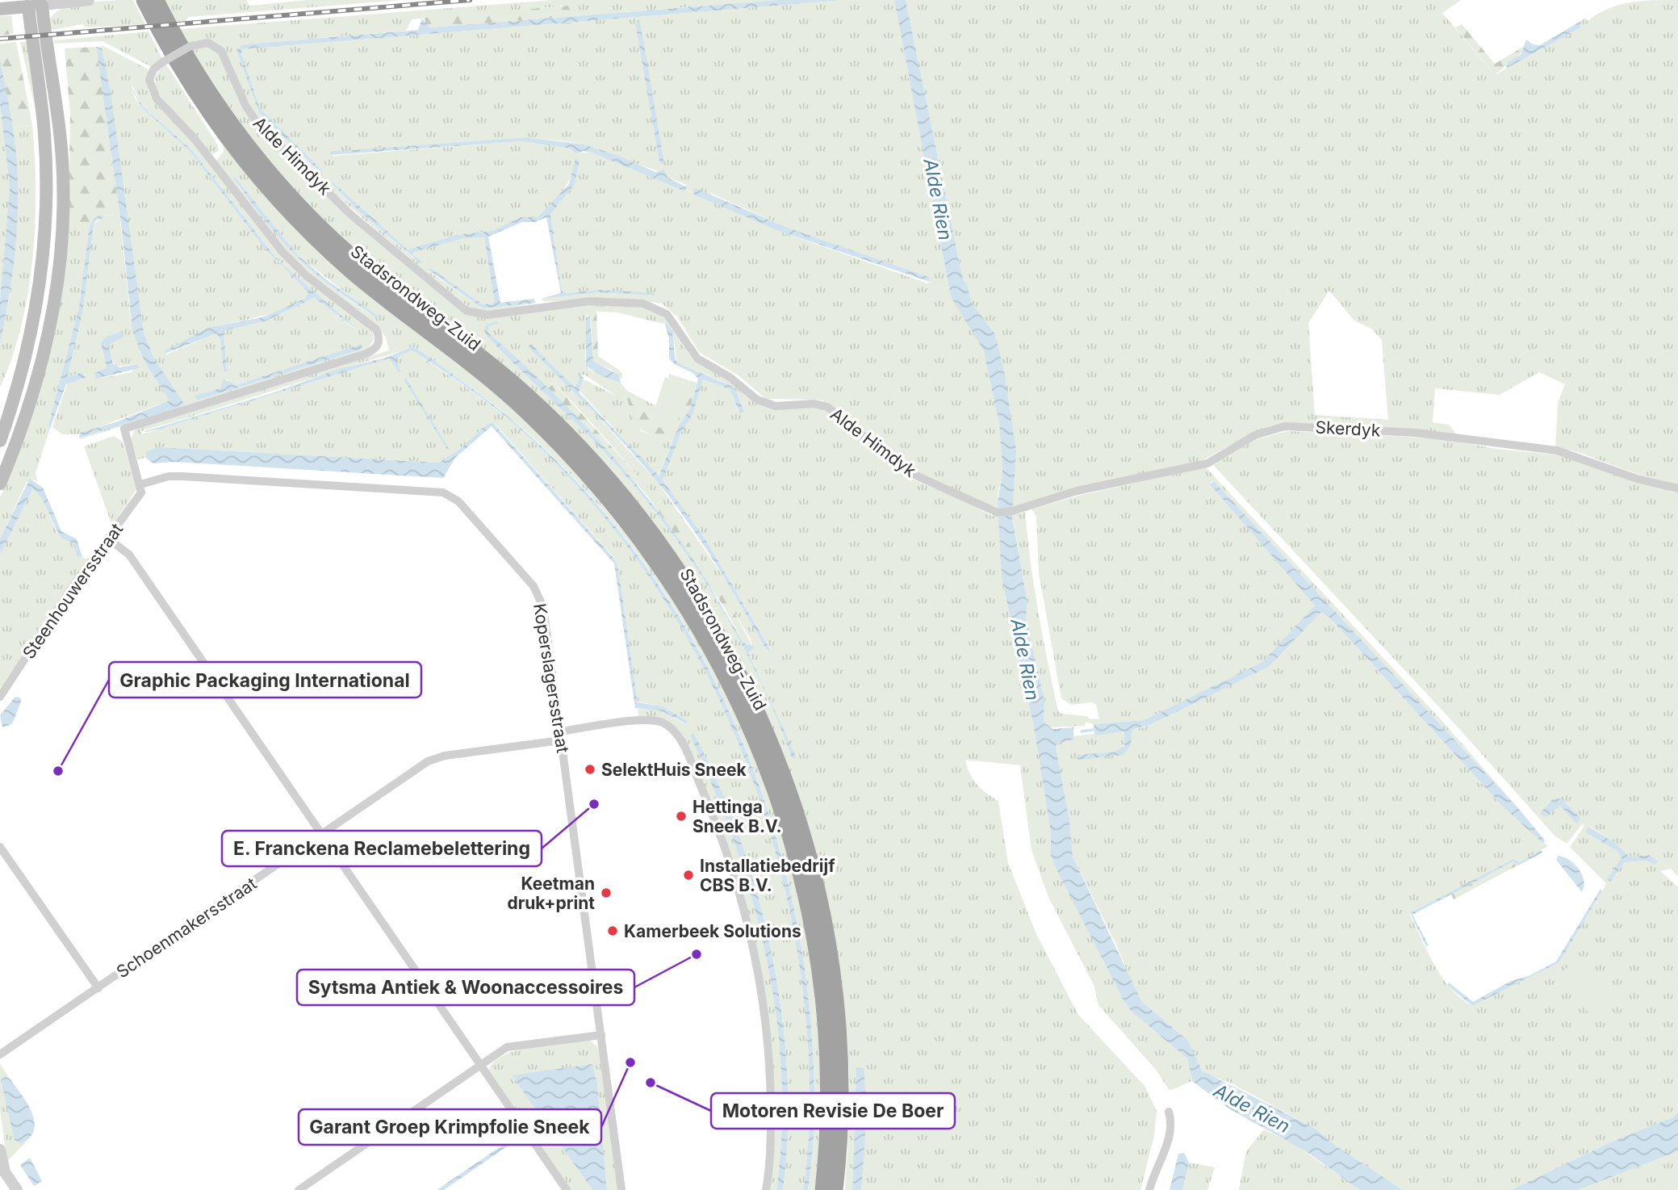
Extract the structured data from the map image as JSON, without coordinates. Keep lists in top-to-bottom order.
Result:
{
  "streets": {
    "highway": ["Stadsrondweg-Zuid"],
    "street": [
      "Alde Himdyk",
      "Skerdyk",
      "Steenhouwersstraat",
      "Koperslagersstraat",
      "Schoenmakersstraat"
    ]
  },
  "crossings": [
    ["Alde Himdyk", "Skerdyk"],
    ["Alde Himdyk", "Steenhouwersstraat"],
    ["Alde Himdyk", "Koperslagersstraat"],
    ["Steenhouwersstraat", "Koperslagersstraat"],
    ["Koperslagersstraat", "Schoenmakersstraat"]
  ],
  "water": ["Alde Rien"],
  "places": [
    "SelektHuis Sneek",
    "Graphic Packaging International",
    "E. Franckena Reclamebelettering",
    "Hettinga Sneek B.V.",
    "Installatiebedrijf CBS B.V.",
    "Keetman druk+print",
    "Kamerbeek Solutions",
    "Sytsma Antiek & Woonaccessoires",
    "Garant Groep Krimpfolie Sneek",
    "Motoren Revisie De Boer"
  ]
}
